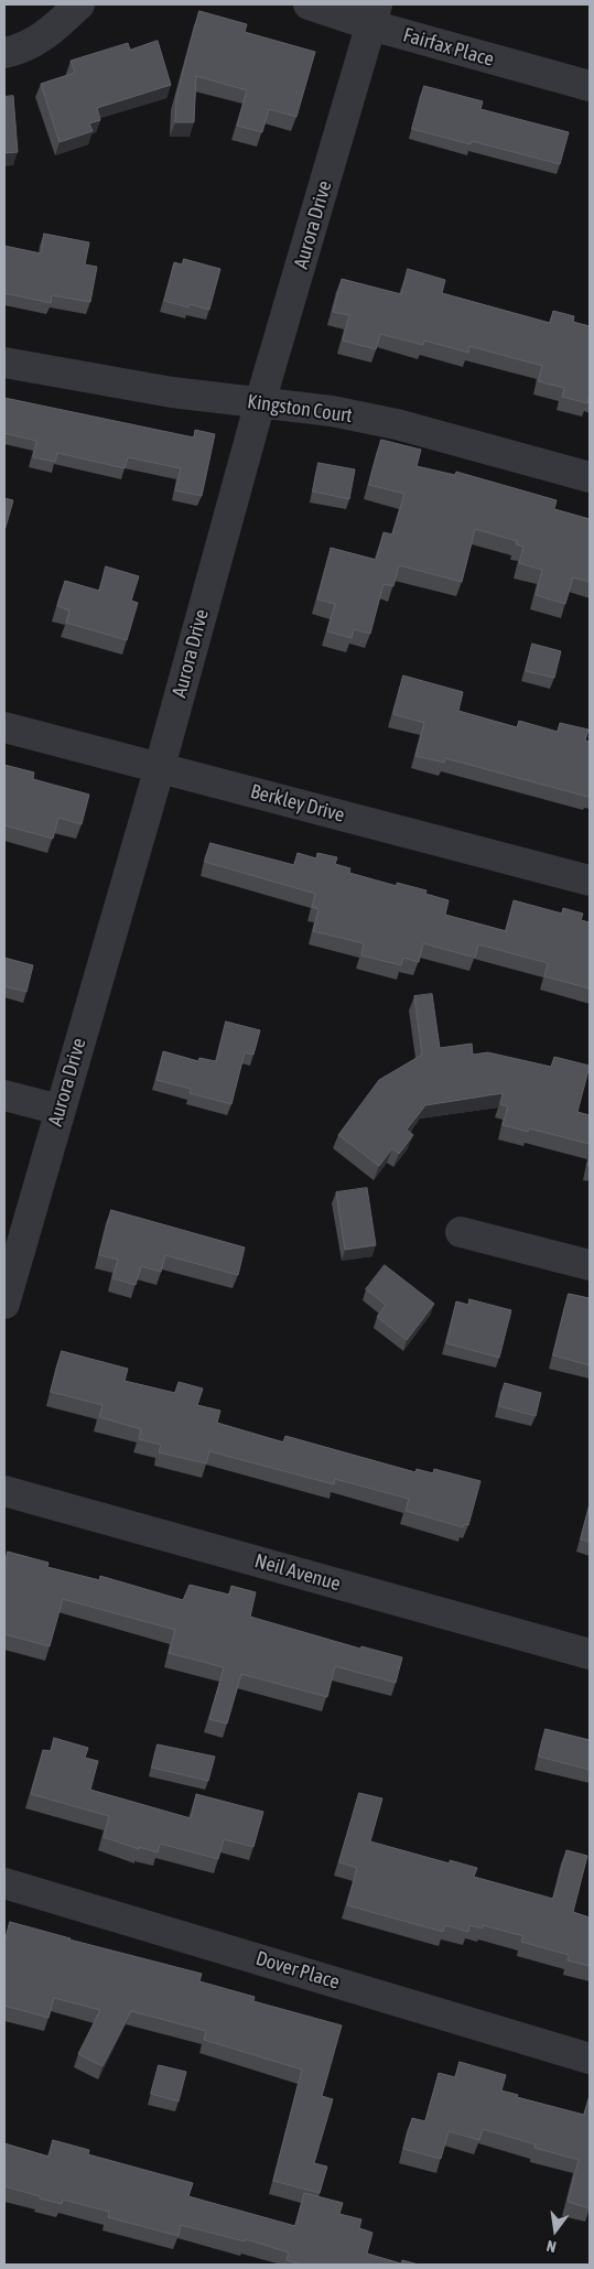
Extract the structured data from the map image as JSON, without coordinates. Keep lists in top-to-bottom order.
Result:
{
  "streets": {
    "street": [
      "Fairfax Place",
      "Aurora Drive",
      "Kingston Court",
      "Berkley Drive",
      "Neil Avenue",
      "Dover Place"
    ]
  },
  "crossings": [
    ["Fairfax Place", "Aurora Drive"],
    ["Aurora Drive", "Kingston Court"],
    ["Aurora Drive", "Berkley Drive"]
  ],
  "north": "bottom"
}
